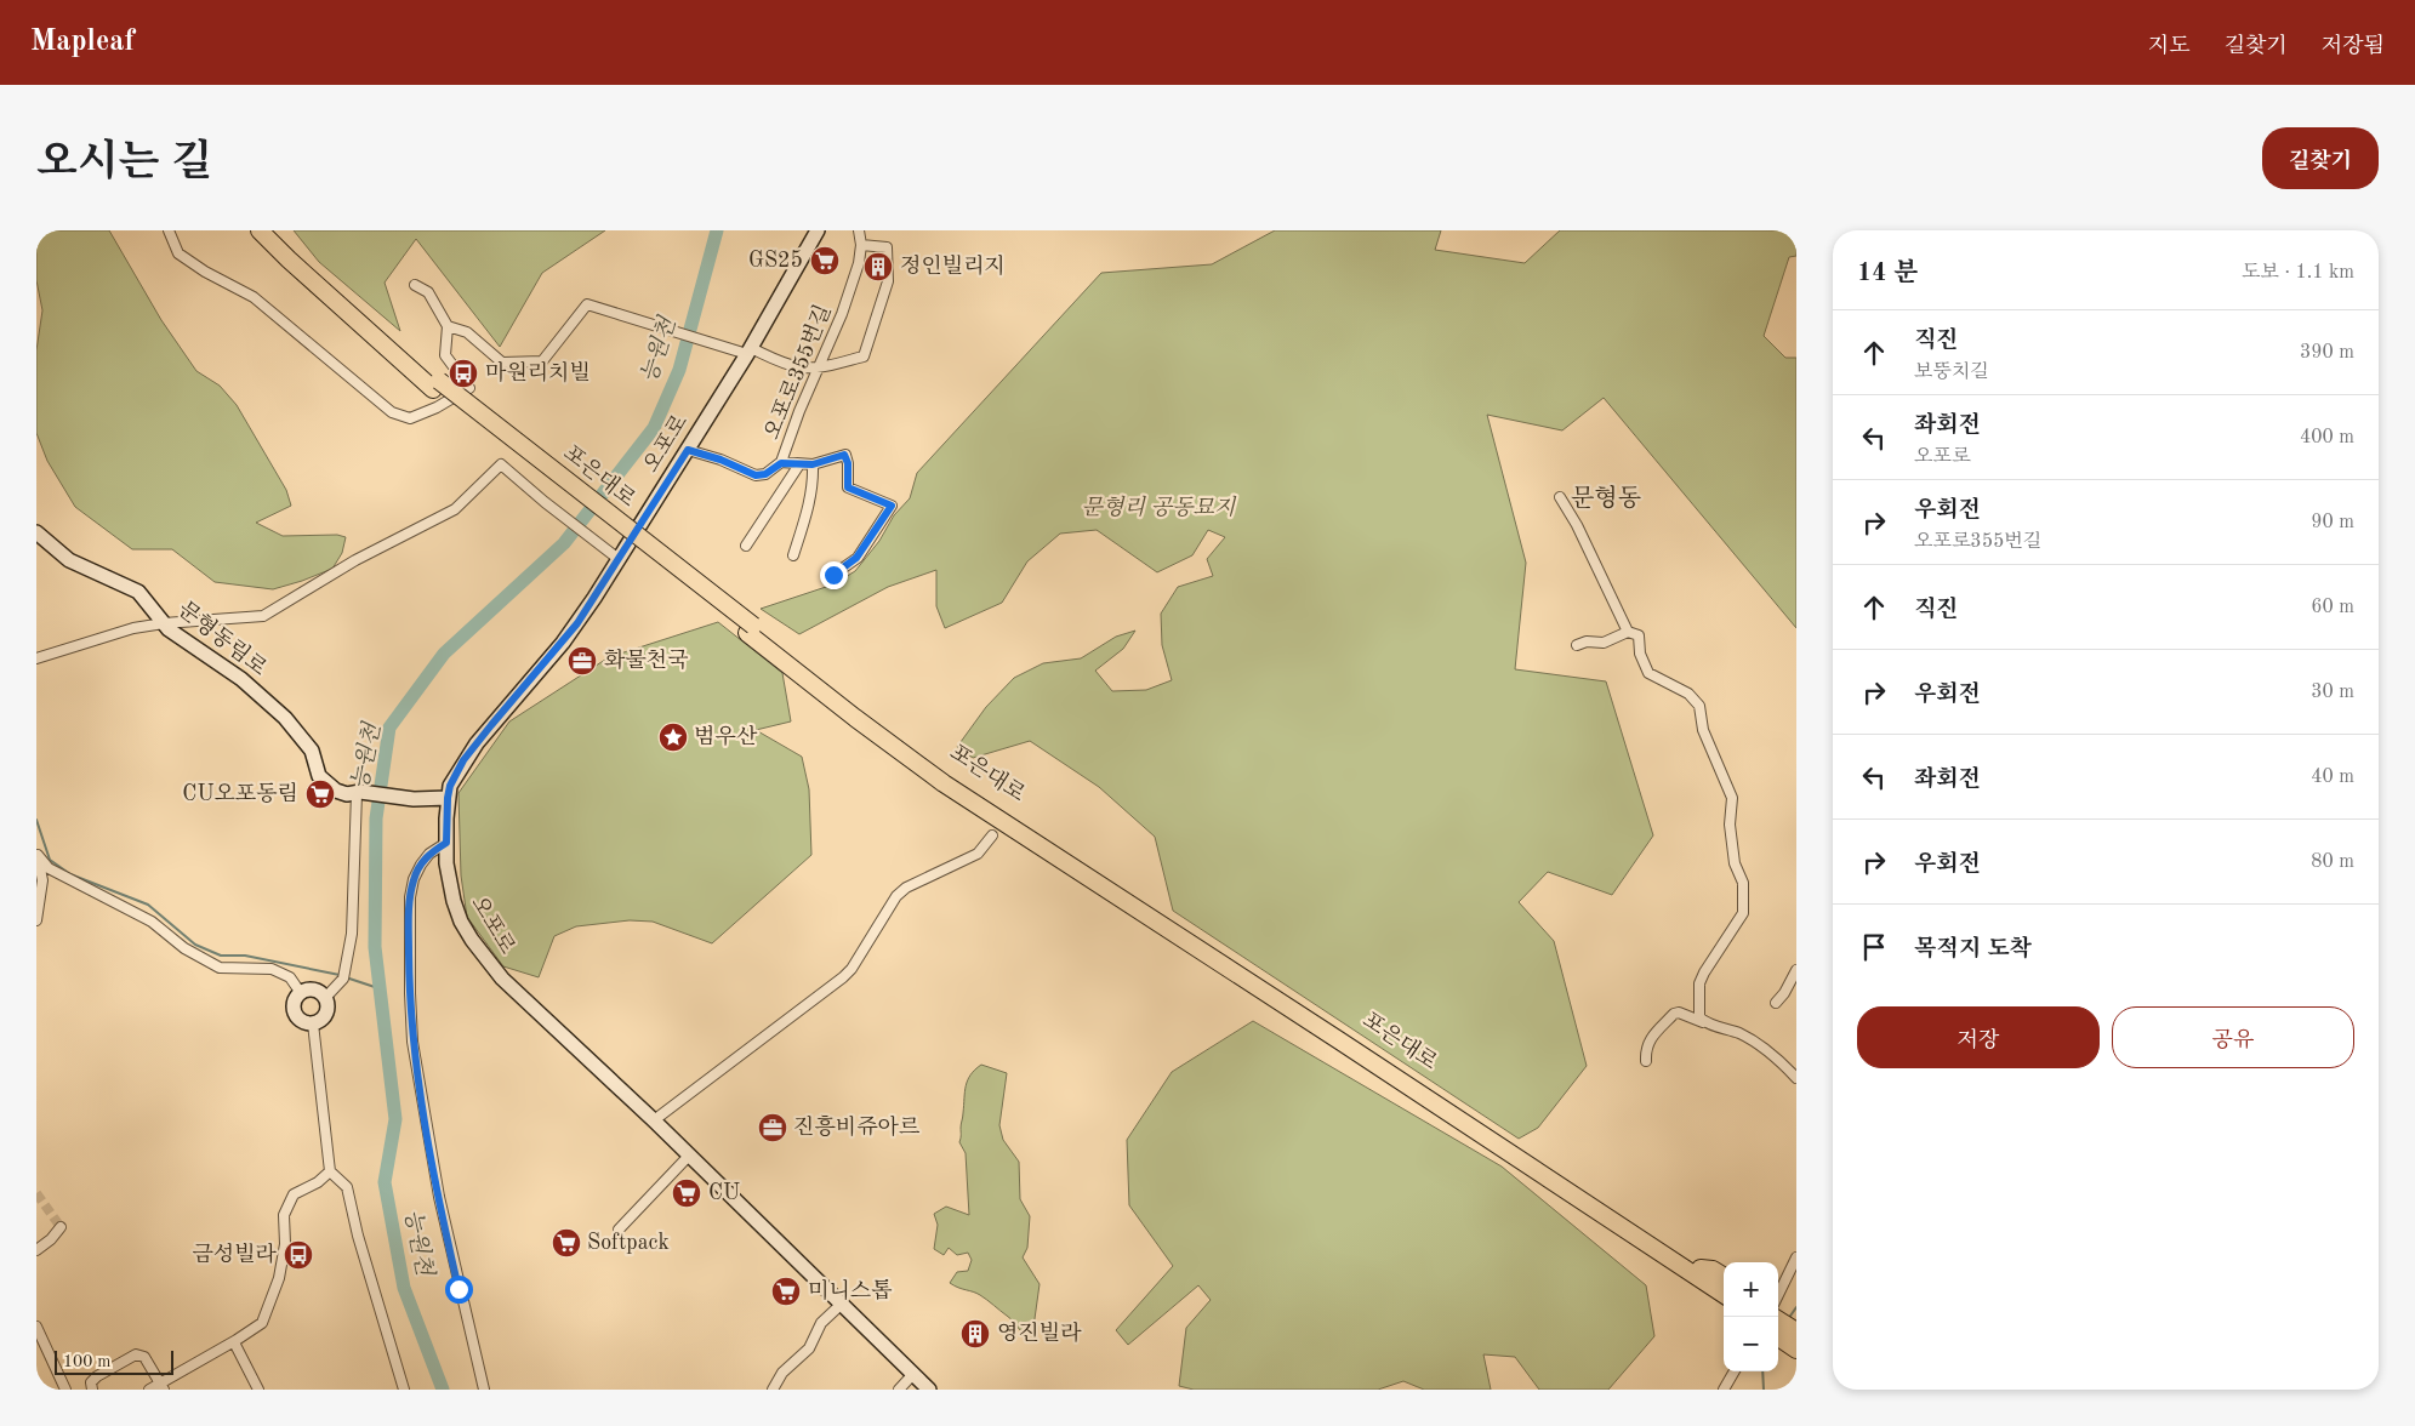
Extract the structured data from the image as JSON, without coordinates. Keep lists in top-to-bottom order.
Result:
{
  "streets": {
    "highway": ["포은대로"],
    "street": ["오포로355번길", "오포로", "문형동림로"]
  },
  "crossings": [
    ["오포로355번길", "오포로"],
    ["오포로", "문형동림로"]
  ],
  "districts": ["문형동"],
  "water": ["능원천"],
  "parks": ["문형리 공동묘지"],
  "places": {
    "supermarket": [
      "GS25",
      "CU오포동림",
      "CU",
      "Softpack",
      "미니스톱"
    ],
    "building": ["정인빌리지", "영진빌라"],
    "bus stop": ["마원리치빌", "금성빌라"],
    "office": ["화물천국", "진흥비쥬아르"],
    "place": ["범우산"]
  },
  "scale_bar": "100 m",
  "page": {
    "header": "Mapleaf",
    "nav": ["지도", "길찾기", "저장됨"],
    "title": "오시는 길",
    "buttons": [
      "길찾기",
      ["저장", "공유"]
    ],
    "heading": ["14 분", "도보 · 1.1 km"],
    "list": [
      ["직진", "보뚱치길", "390 m"],
      ["좌회전", "오포로", "400 m"],
      ["우회전", "오포로355번길", "90 m"],
      ["직진", "60 m"],
      ["우회전", "30 m"],
      ["좌회전", "40 m"],
      ["우회전", "80 m"],
      "목적지 도착"
    ],
    "map_buttons": ["+", "−"],
    "scale": "100 m"
  }
}
